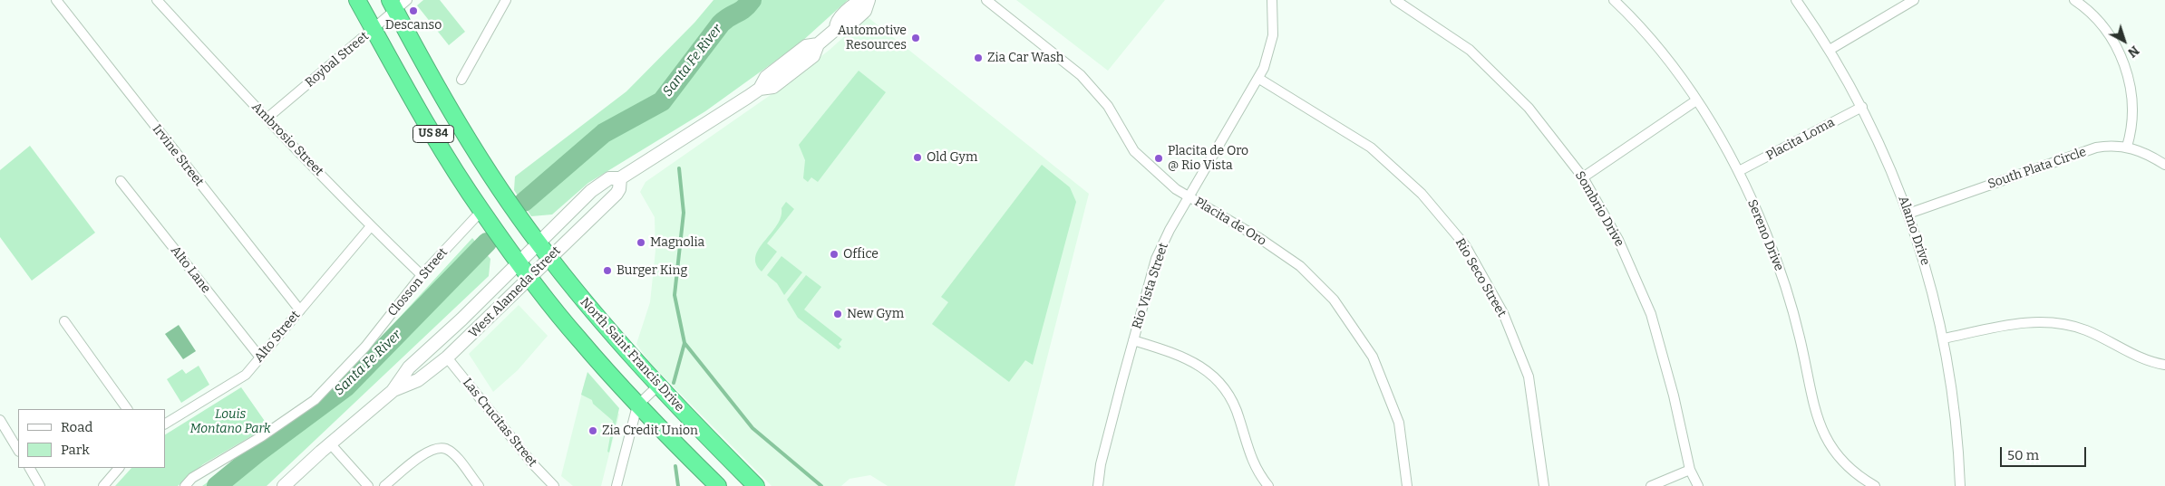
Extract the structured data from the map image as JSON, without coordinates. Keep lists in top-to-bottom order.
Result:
{
  "streets": {
    "highway": ["US 84", "North Saint Francis Drive"],
    "street": [
      "Roybal Street",
      "Ambrosio Street",
      "Placita Loma",
      "Irvine Street",
      "South Plata Circle",
      "Sombrio Drive",
      "Placita de Oro",
      "Alamo Drive",
      "Sereno Drive",
      "Alto Lane",
      "Rio Seco Street",
      "Closson Street",
      "Rio Vista Street",
      "West Alameda Street",
      "Alto Street",
      "Las Crucitas Street"
    ]
  },
  "crossings": [
    ["Roybal Street", "US 84"],
    ["Roybal Street", "Ambrosio Street"],
    ["US 84", "Closson Street"],
    ["US 84", "West Alameda Street"],
    ["US 84", "North Saint Francis Drive"],
    ["Ambrosio Street", "Closson Street"],
    ["Ambrosio Street", "Alto Street"],
    ["Placita Loma", "Alamo Drive"],
    ["Placita Loma", "Sereno Drive"],
    ["Irvine Street", "Alto Street"],
    ["South Plata Circle", "Alamo Drive"],
    ["Placita de Oro", "Rio Vista Street"],
    ["Alto Lane", "Alto Street"],
    ["Rio Seco Street", "Rio Vista Street"],
    ["West Alameda Street", "North Saint Francis Drive"],
    ["West Alameda Street", "Las Crucitas Street"]
  ],
  "water": ["Santa Fe River"],
  "parks": ["Louis Montano Park"],
  "places": [
    "Descanso",
    "Automotive Resources",
    "Zia Car Wash",
    "Old Gym",
    "Placita de Oro @ Rio Vista",
    "Magnolia",
    "Office",
    "Burger King",
    "New Gym",
    "Zia Credit Union"
  ],
  "legend": ["Road", "Park"],
  "scale_bar": "50 m",
  "north": "bottom right"
}
